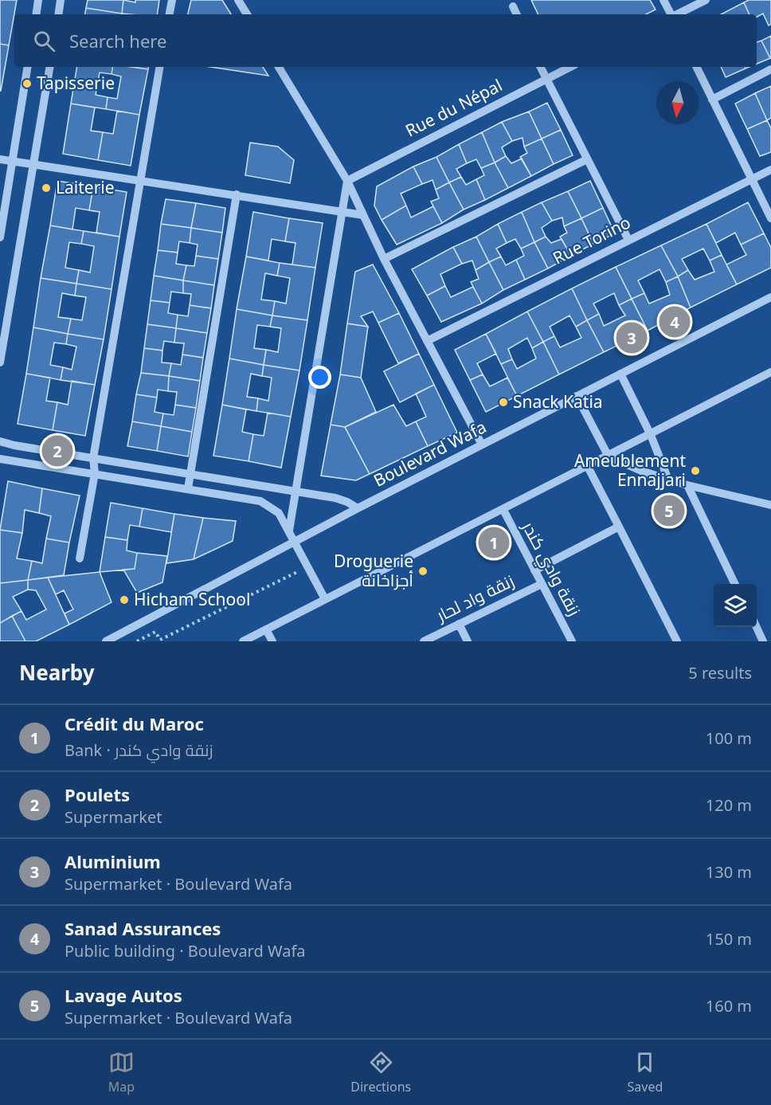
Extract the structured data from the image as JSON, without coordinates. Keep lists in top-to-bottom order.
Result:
{
  "streets": {
    "street": [
      "Rue du Népal",
      "Rue Torino",
      "Boulevard Wafa",
      "زنقة وادي كندر",
      "زنقة واد لحار"
    ]
  },
  "crossings": [
    ["زنقة وادي كندر", "زنقة واد لحار"]
  ],
  "places": [
    "Tapisserie",
    "Laiterie",
    "Snack Katia",
    "Ameublement Ennajjari",
    "Droguerie أجزاخانة",
    "Hicham School"
  ],
  "north": "bottom",
  "page": {
    "search": "Search here",
    "pins": [
      "4",
      "3",
      "2",
      "5",
      "1"
    ],
    "heading": ["Nearby", "5 results"],
    "list": [
      {
        "mark": "1",
        "name": "Crédit du Maroc",
        "note": "Bank · زنقة وادي كندر",
        "value": "100 m"
      },
      {
        "mark": "2",
        "name": "Poulets",
        "note": "Supermarket",
        "value": "120 m"
      },
      {
        "mark": "3",
        "name": "Aluminium",
        "note": "Supermarket · Boulevard Wafa",
        "value": "130 m"
      },
      {
        "mark": "4",
        "name": "Sanad Assurances",
        "note": "Public building · Boulevard Wafa",
        "value": "150 m"
      },
      {
        "mark": "5",
        "name": "Lavage Autos",
        "note": "Supermarket · Boulevard Wafa",
        "value": "160 m"
      }
    ],
    "nav": ["Map", "Directions", "Saved"]
  }
}
